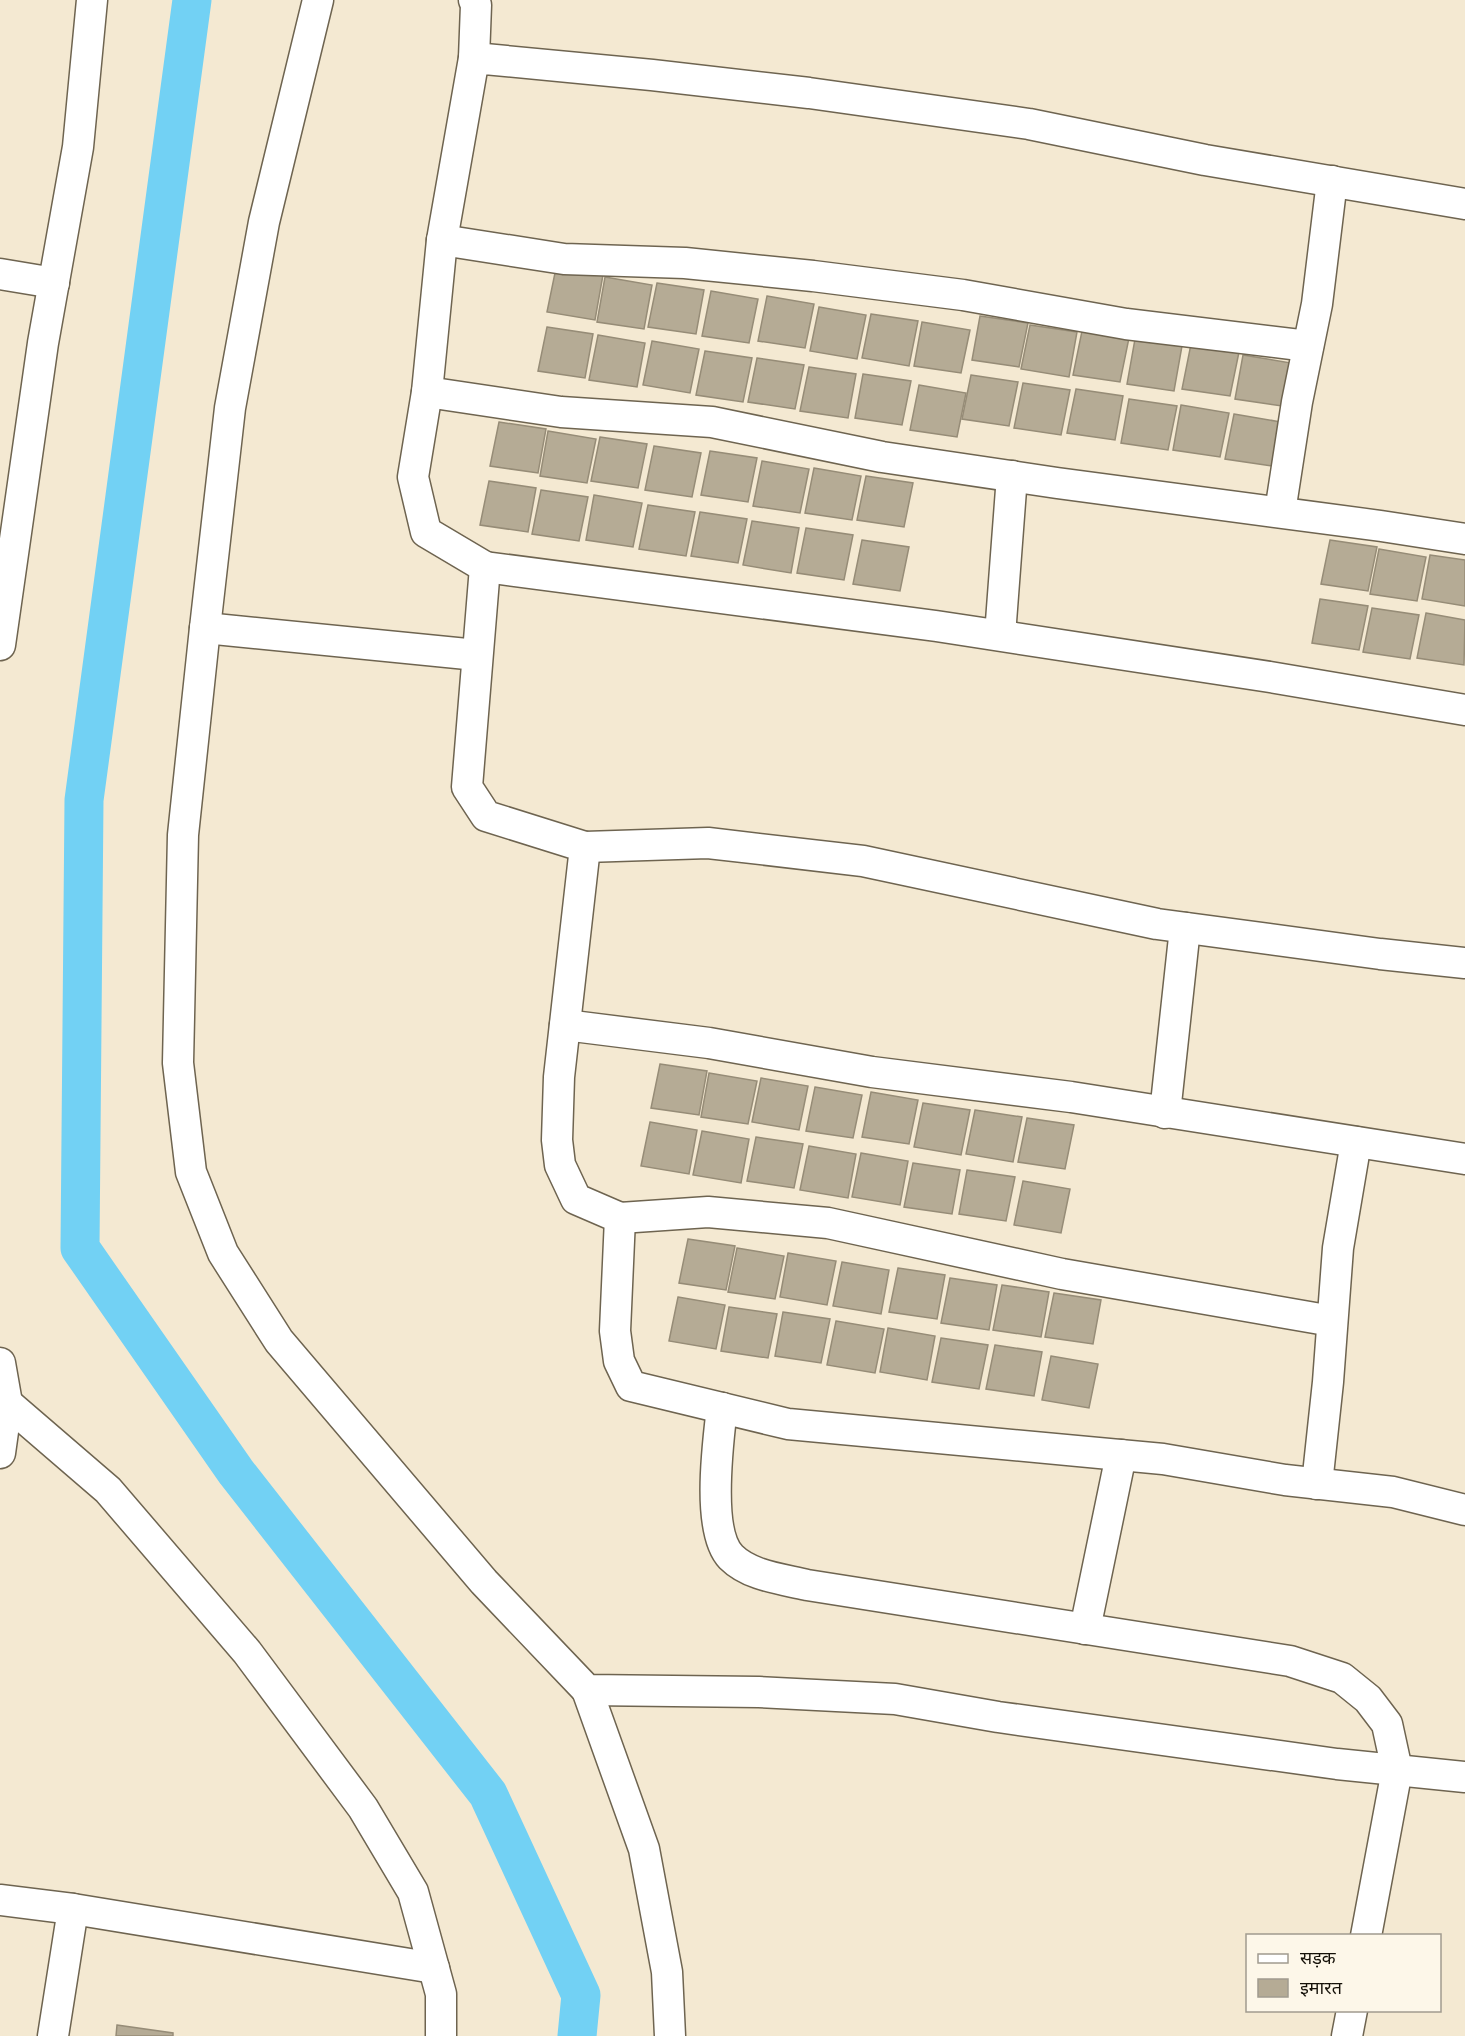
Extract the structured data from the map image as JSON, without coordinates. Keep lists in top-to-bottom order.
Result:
{
  "legend": ["सड़क", "इमारत"]
}
